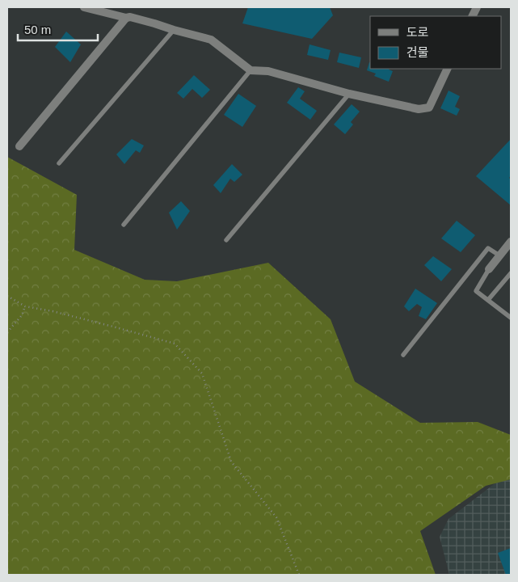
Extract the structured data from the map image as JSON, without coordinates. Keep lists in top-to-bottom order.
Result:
{
  "legend": ["도로", "건물"],
  "scale_bar": "50 m"
}
